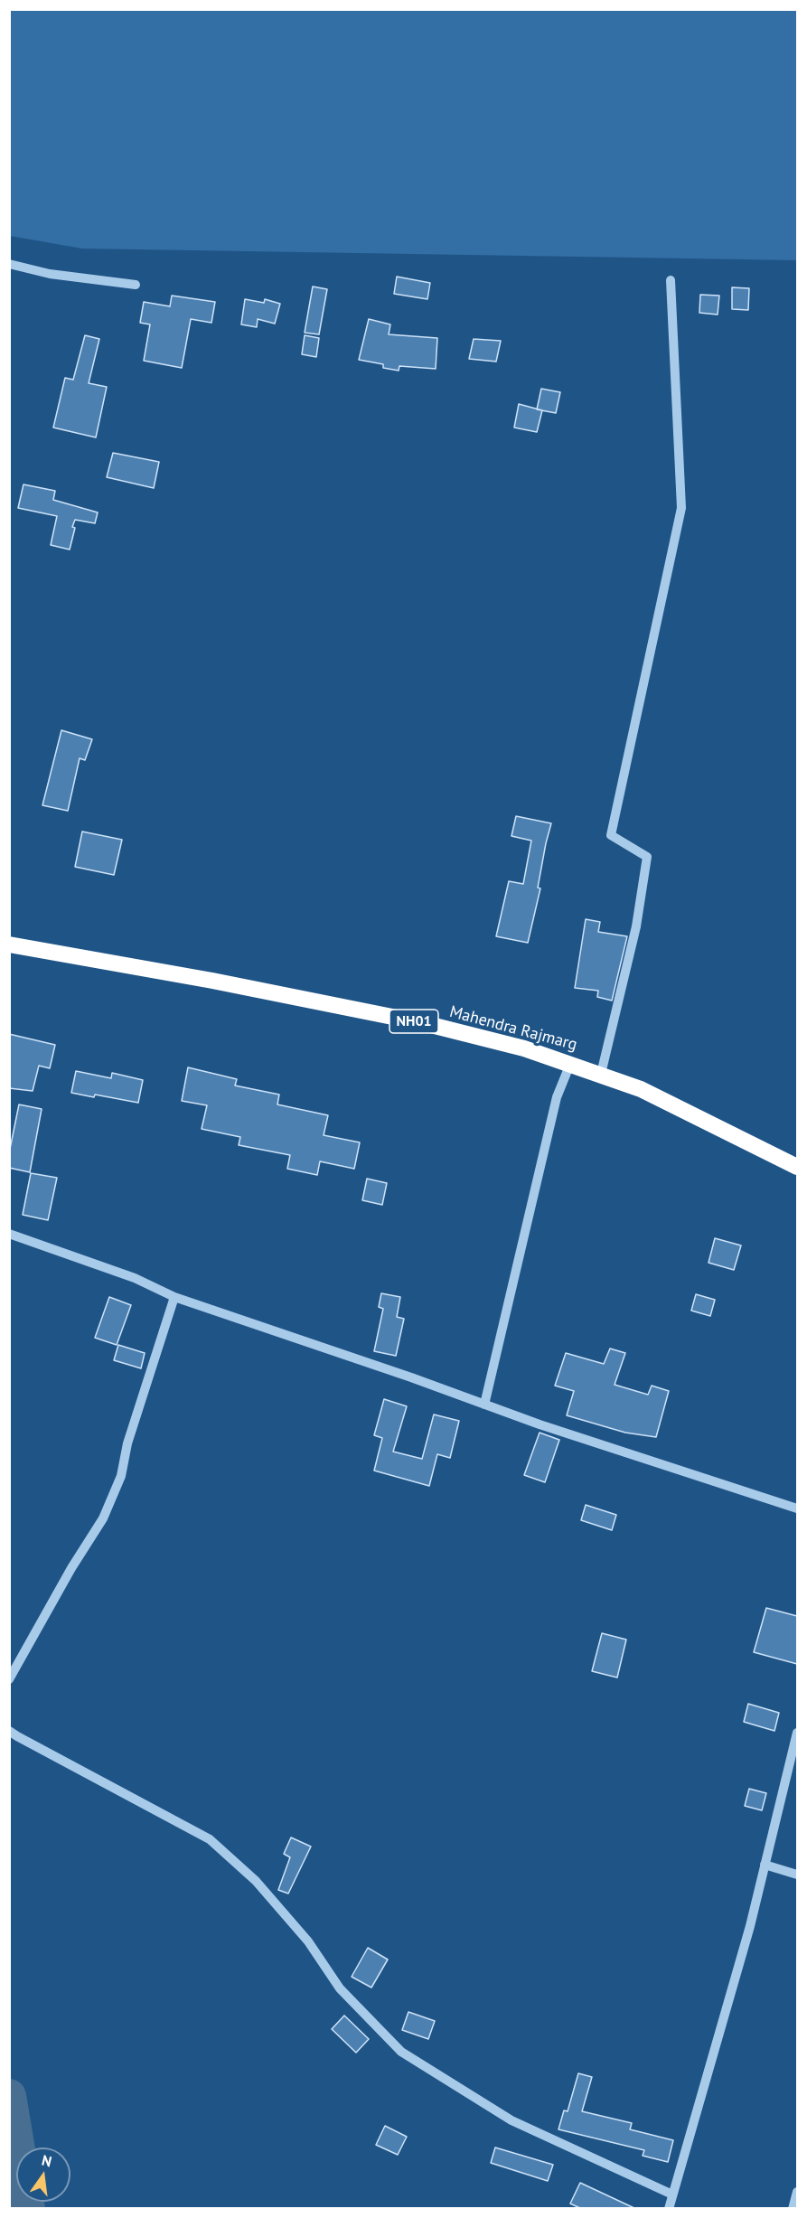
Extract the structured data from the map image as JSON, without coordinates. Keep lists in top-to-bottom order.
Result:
{
  "streets": {
    "highway": ["NH01", "Mahendra Rajmarg"]
  },
  "north": "top"
}
